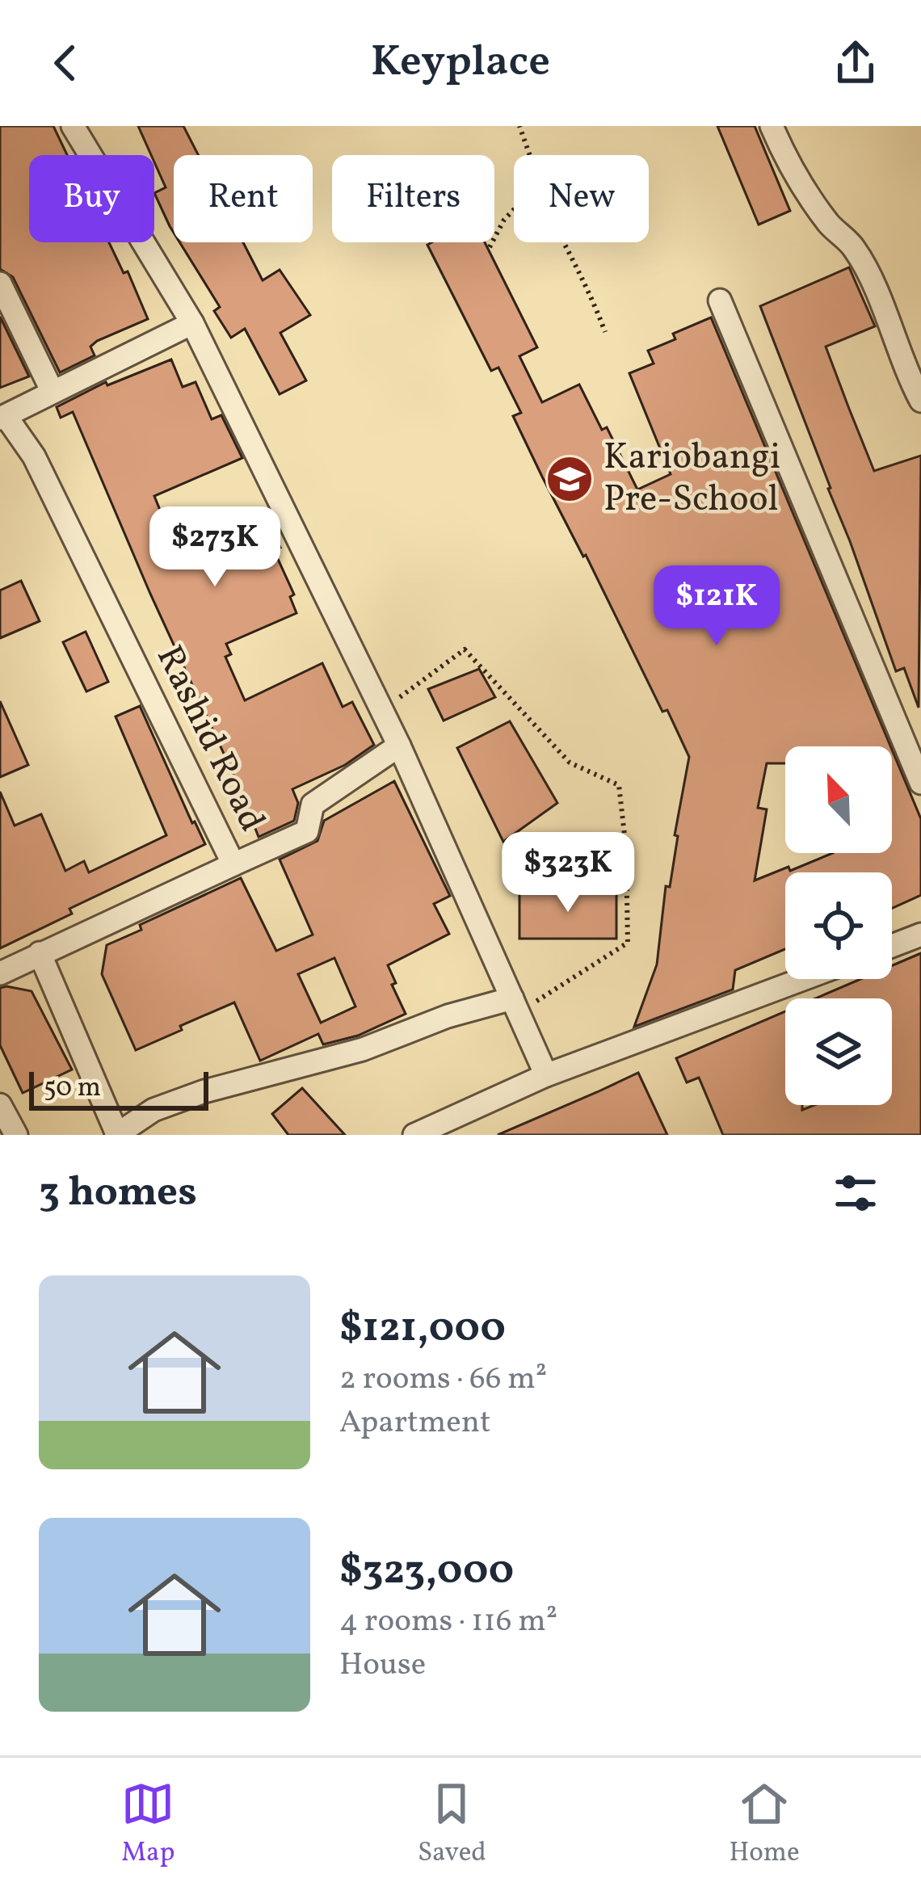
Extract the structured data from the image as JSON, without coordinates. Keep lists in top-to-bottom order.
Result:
{
  "streets": {
    "street": ["Rashid Road"]
  },
  "places": {
    "school or university": ["Kariobangi Pre-School"]
  },
  "scale_bar": "50 m",
  "north": "top left",
  "page": {
    "header": "Keyplace",
    "chip": [
      "Buy",
      "Rent",
      "Filters",
      "New"
    ],
    "price": ["$273K", "$121K", "$323K"],
    "scale": "50 m",
    "heading": "3 homes",
    "list": [
      {
        "name": "$121,000",
        "note": "2 rooms · 66 m² · Apartment"
      },
      {
        "name": "$323,000",
        "note": "4 rooms · 116 m² · House"
      }
    ],
    "tabs": ["Map", "Saved", "Home"]
  }
}
